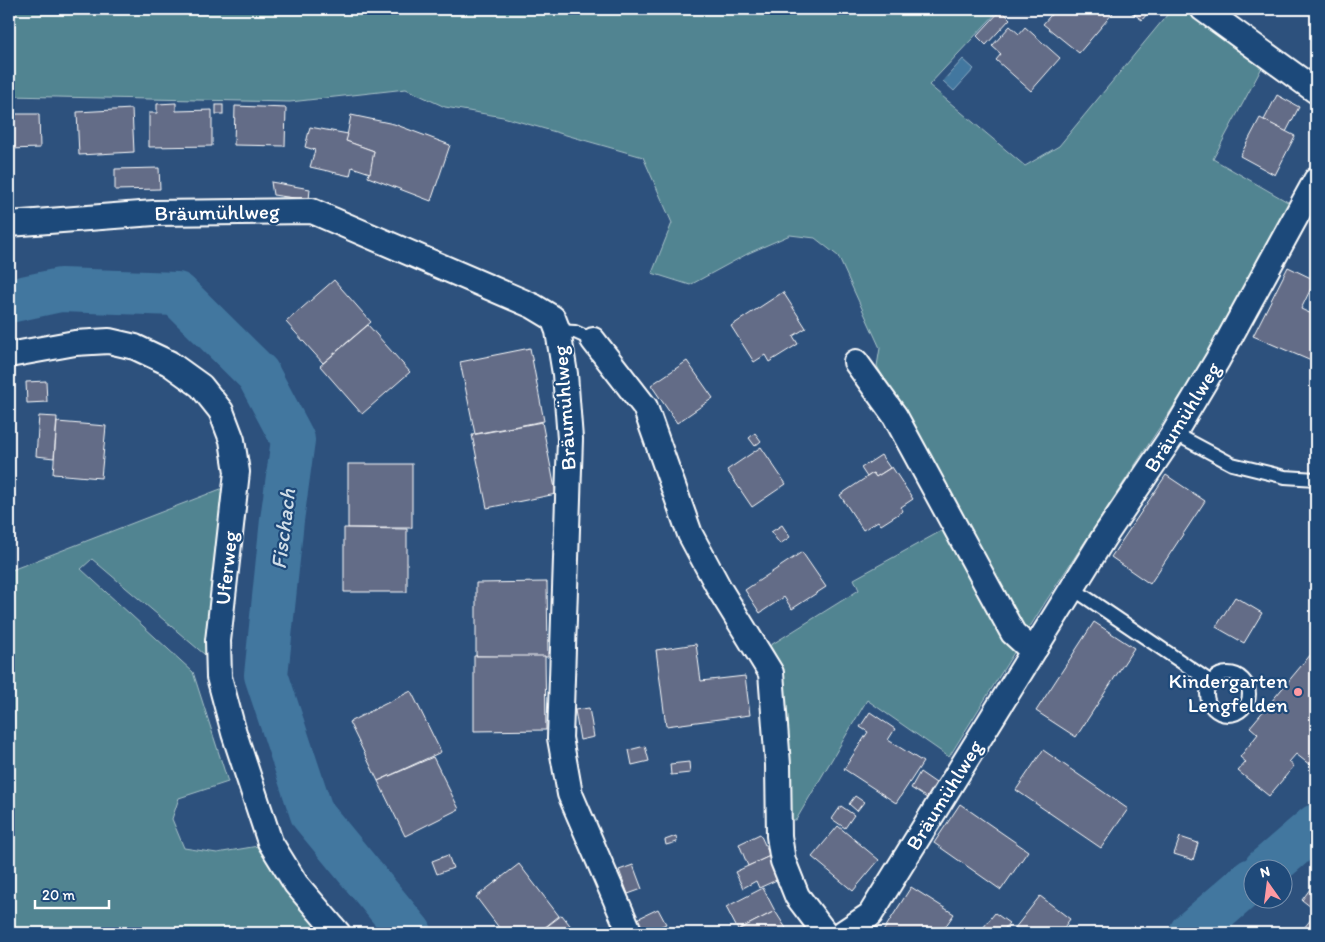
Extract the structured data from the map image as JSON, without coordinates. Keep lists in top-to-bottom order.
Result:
{
  "streets": {
    "street": ["Bräumühlweg", "Uferweg"]
  },
  "water": ["Fischach"],
  "places": ["Kindergarten Lengfelden"],
  "scale_bar": "20 m",
  "north": "top"
}
